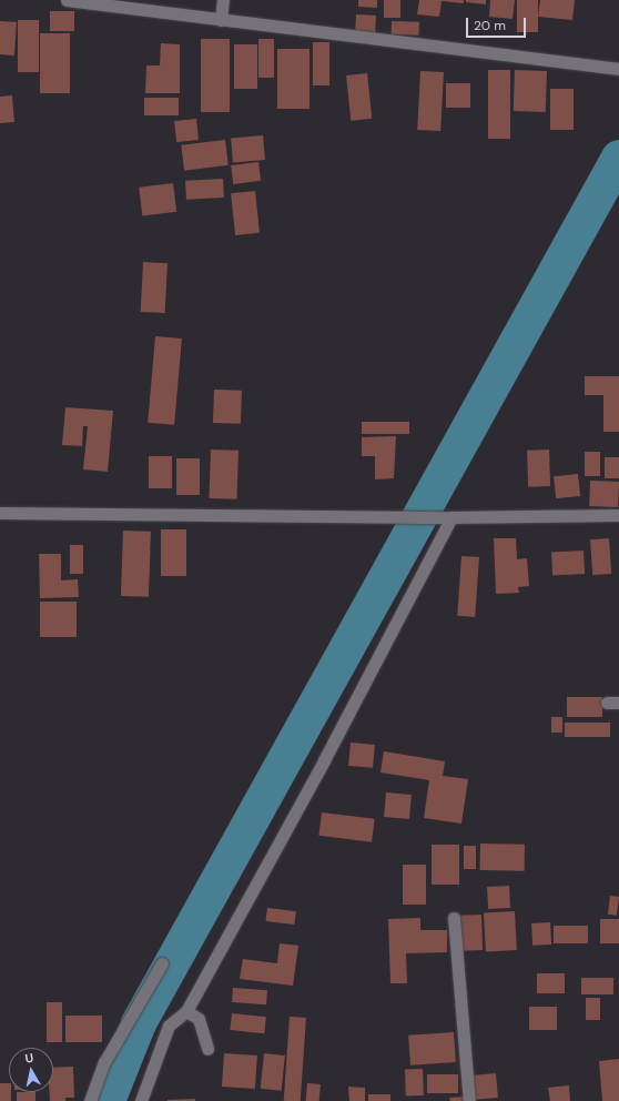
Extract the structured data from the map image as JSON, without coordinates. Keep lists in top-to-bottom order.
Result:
{
  "scale_bar": "20 m",
  "north": "top"
}
